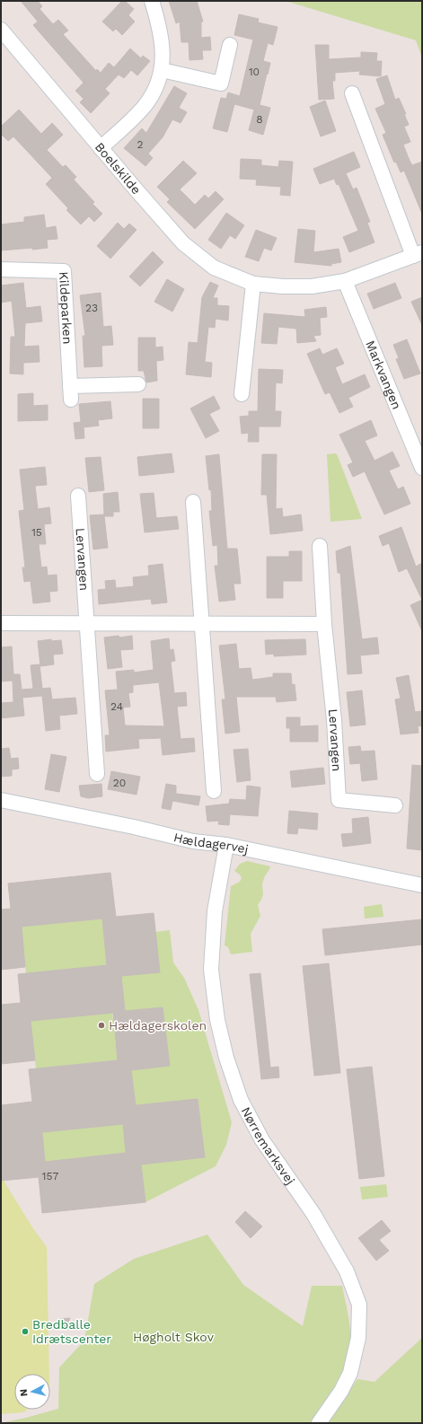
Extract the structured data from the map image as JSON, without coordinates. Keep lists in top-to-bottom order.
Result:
{
  "streets": {
    "street": [
      "Boelskilde",
      "Kildeparken",
      "Markvangen",
      "Lervangen",
      "Hældagervej",
      "Nørremarksvej"
    ]
  },
  "crossings": [
    ["Boelskilde", "Markvangen"],
    ["Hældagervej", "Nørremarksvej"]
  ],
  "parks": ["Høgholt Skov"],
  "places": ["Hældagerskolen", "Bredballe Idrætscenter"],
  "house_numbers": [
    "10",
    "8",
    "2",
    "23",
    "15",
    "24",
    "20",
    "157"
  ],
  "north": "left"
}
